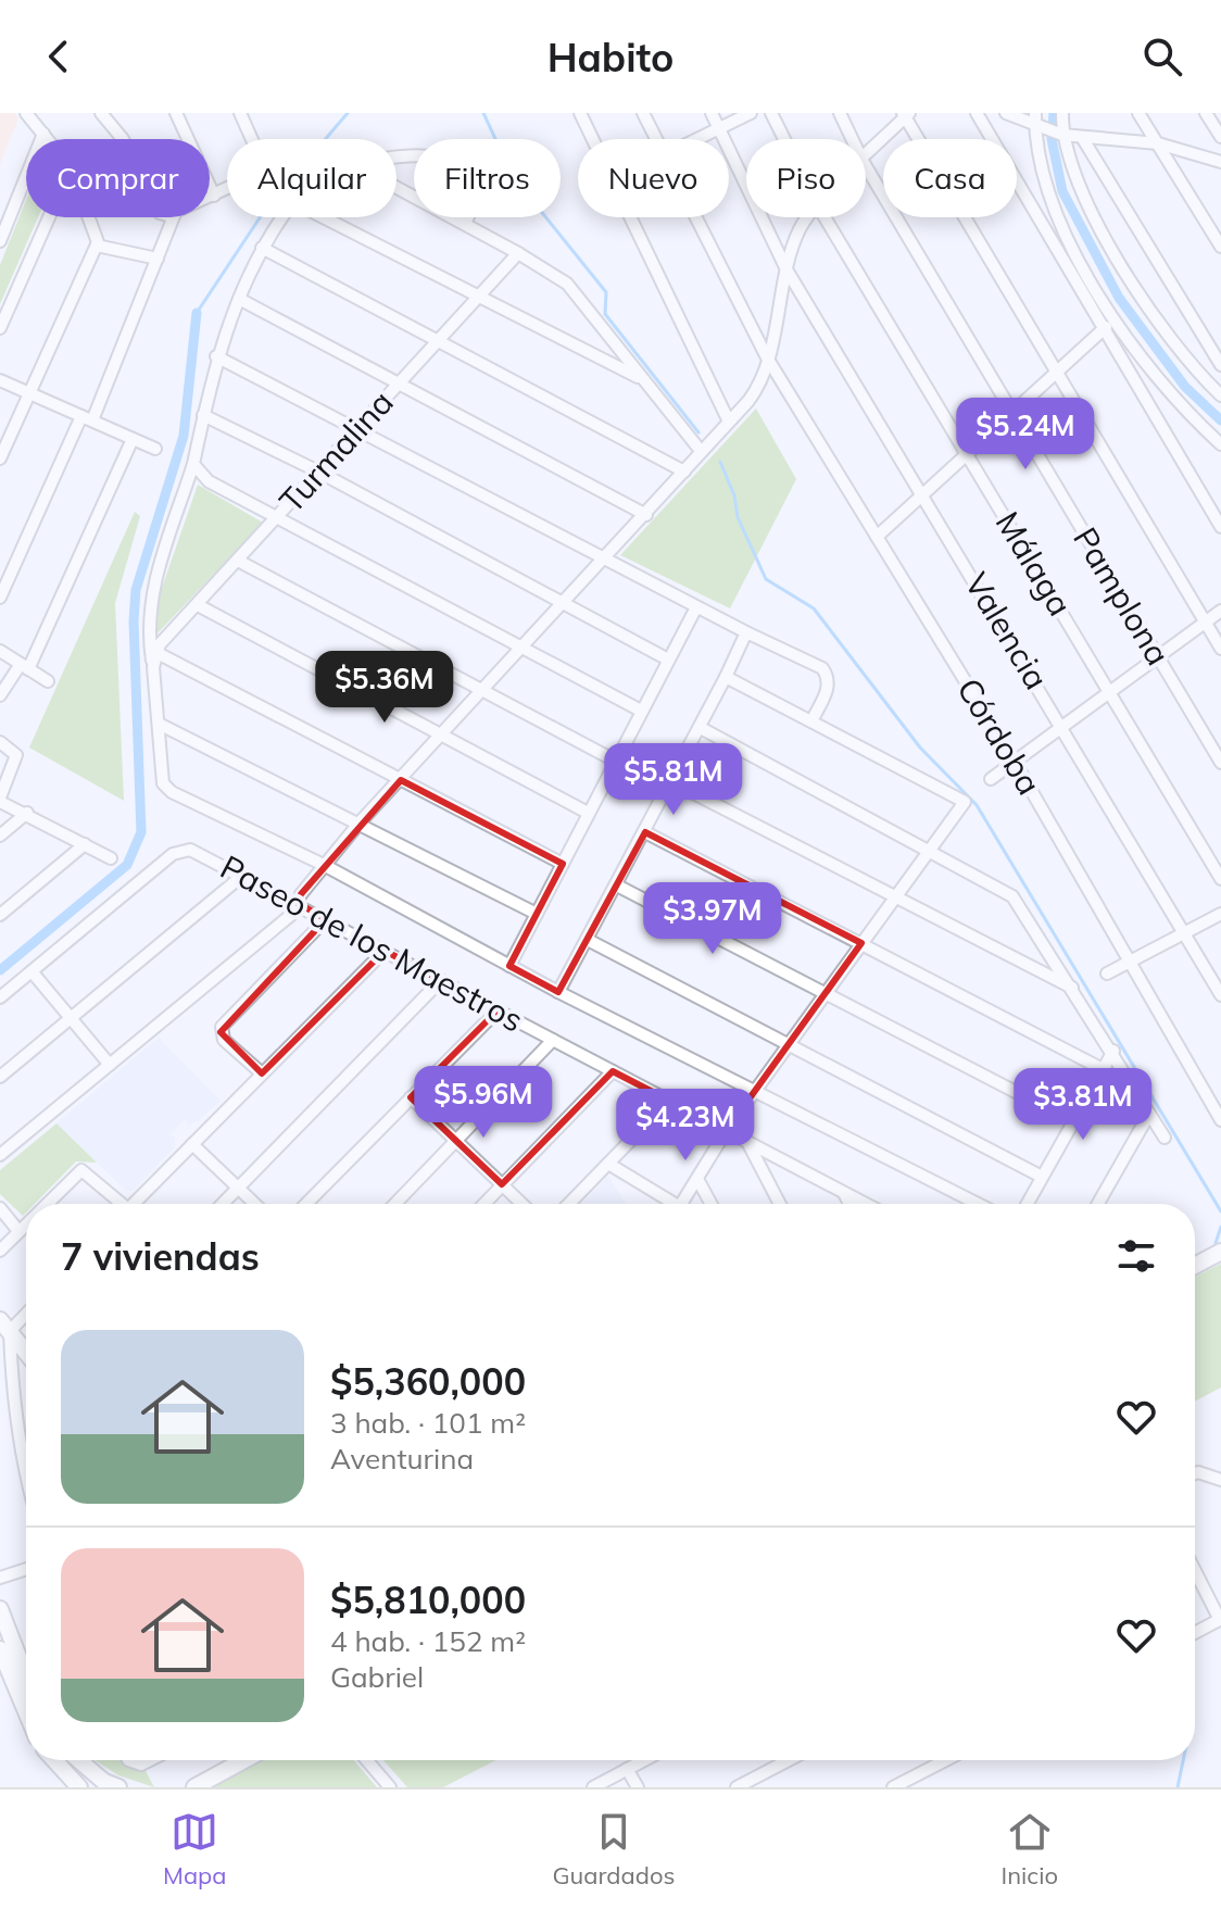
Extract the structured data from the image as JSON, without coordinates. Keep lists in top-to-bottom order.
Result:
{
  "streets": {
    "street": [
      "Turmalina",
      "Málaga",
      "Pamplona",
      "Valencia",
      "Córdoba",
      "Paseo de los Maestros"
    ]
  },
  "page": {
    "header": "Habito",
    "chip": [
      "Comprar",
      "Alquilar",
      "Filtros",
      "Nuevo",
      "Piso",
      "Casa"
    ],
    "price": [
      "$5.24M",
      "$5.36M",
      "$5.81M",
      "$3.97M",
      "$5.96M",
      "$3.81M",
      "$4.23M"
    ],
    "heading": "7 viviendas",
    "list": [
      {
        "name": "$5,360,000",
        "note": "3 hab. · 101 m² · Aventurina"
      },
      {
        "name": "$5,810,000",
        "note": "4 hab. · 152 m² · Gabriel"
      }
    ],
    "tabs": ["Mapa", "Guardados", "Inicio"]
  }
}
